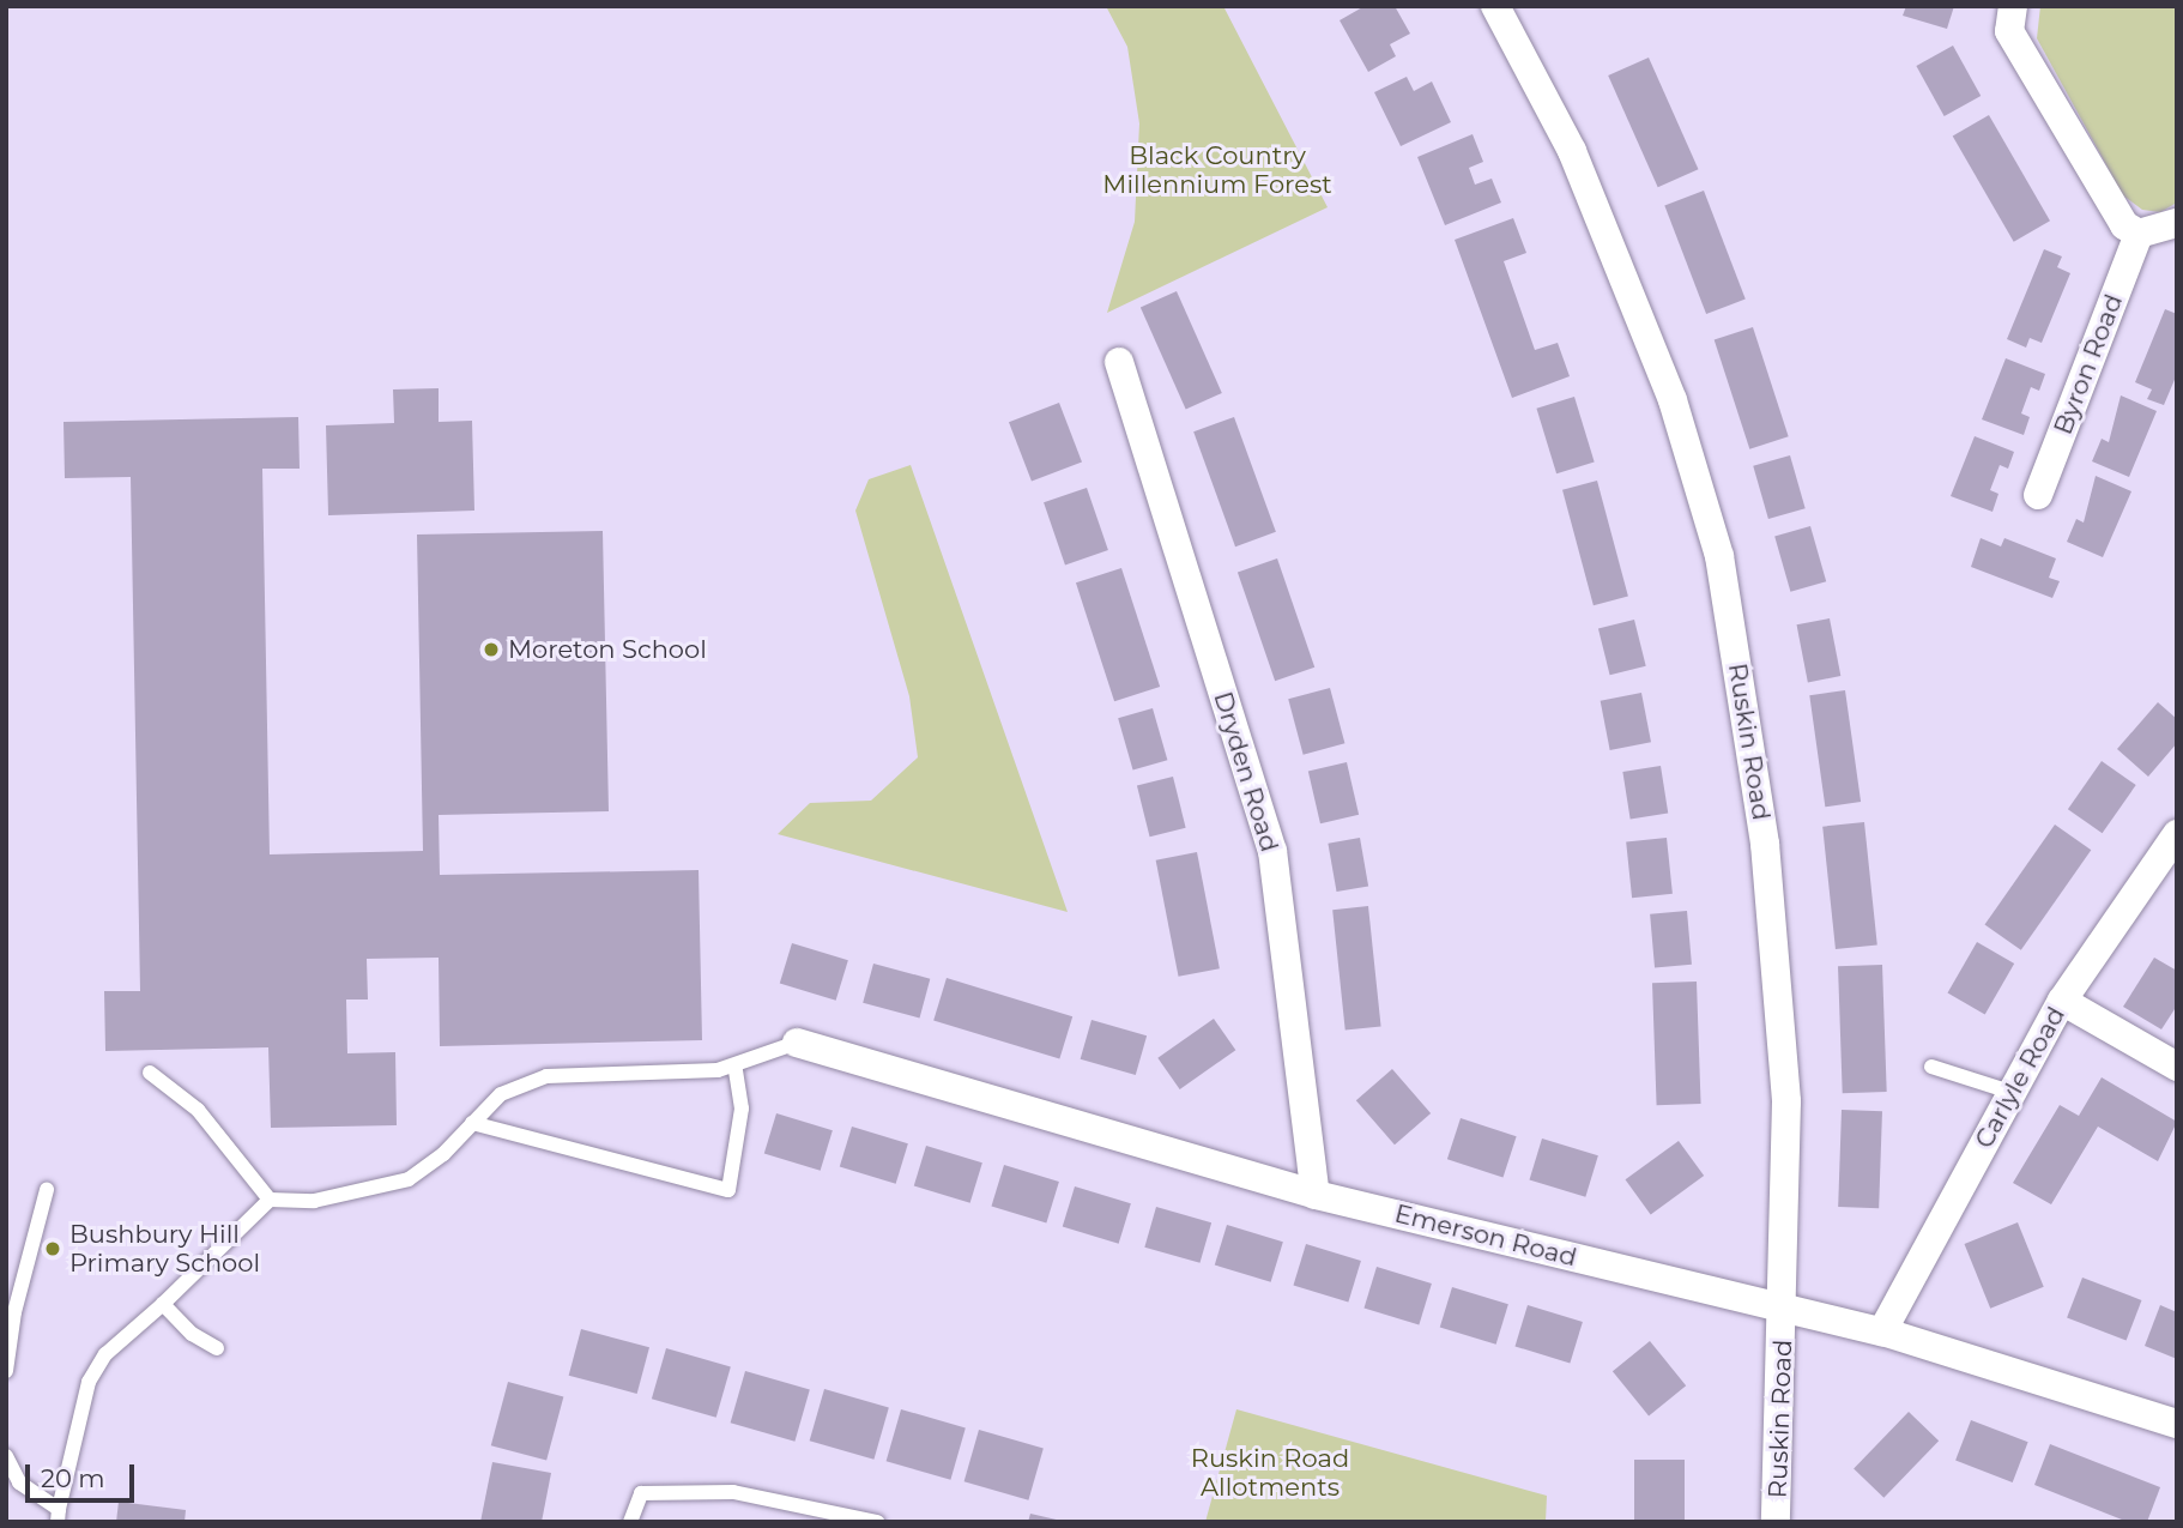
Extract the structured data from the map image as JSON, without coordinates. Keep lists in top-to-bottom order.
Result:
{
  "streets": {
    "street": [
      "Byron Road",
      "Ruskin Road",
      "Dryden Road",
      "Carlyle Road",
      "Emerson Road"
    ]
  },
  "crossings": [
    ["Ruskin Road", "Emerson Road"],
    ["Dryden Road", "Emerson Road"],
    ["Carlyle Road", "Emerson Road"]
  ],
  "parks": ["Black Country Millennium Forest", "Ruskin Road Allotments"],
  "places": ["Moreton School", "Bushbury Hill Primary School"],
  "scale_bar": "20 m"
}
